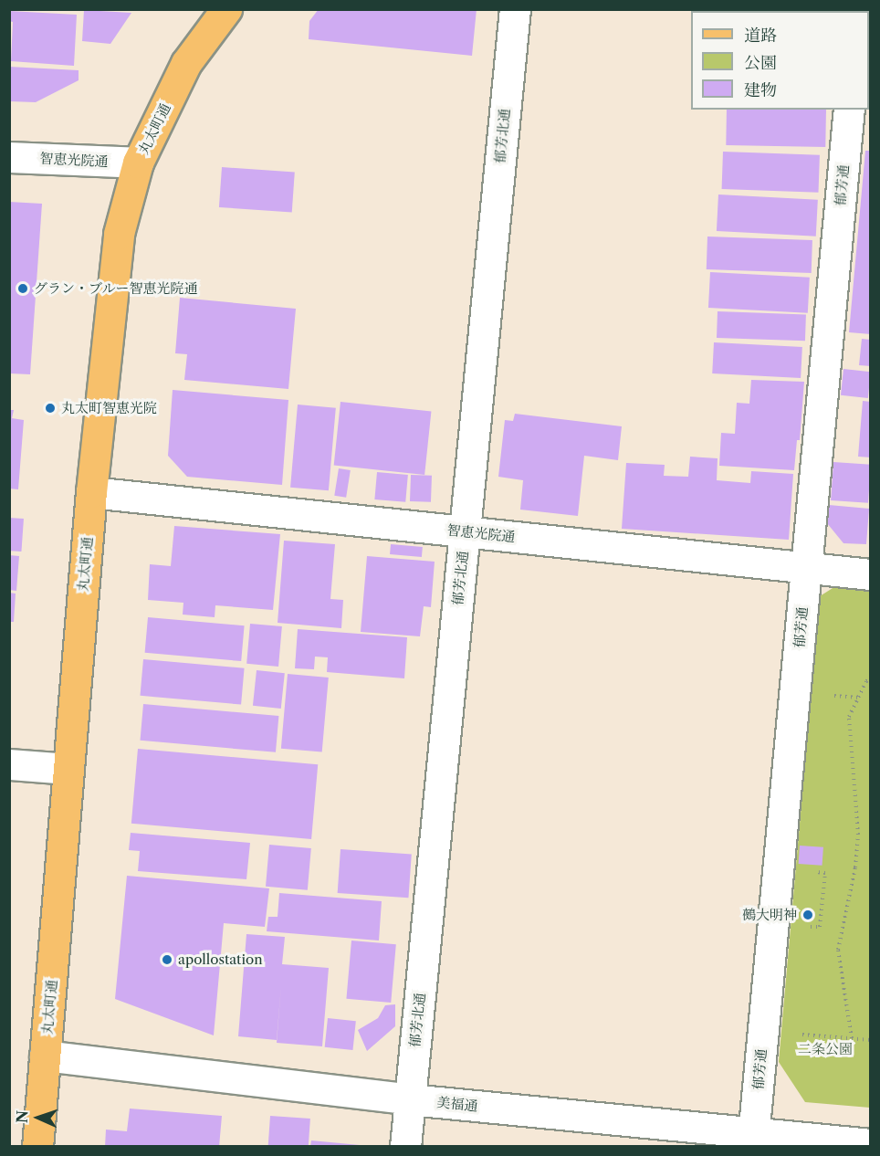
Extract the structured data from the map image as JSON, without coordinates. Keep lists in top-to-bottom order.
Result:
{
  "streets": {
    "main road": ["丸太町通"],
    "street": [
      "郁芳北通",
      "智恵光院通",
      "郁芳通",
      "美福通"
    ]
  },
  "crossings": [
    ["丸太町通", "智恵光院通"],
    ["丸太町通", "美福通"],
    ["郁芳北通", "智恵光院通"],
    ["郁芳北通", "美福通"],
    ["智恵光院通", "郁芳通"],
    ["郁芳通", "美福通"]
  ],
  "parks": ["二条公園"],
  "places": [
    "グラン・ブルー智恵光院通",
    "丸太町智恵光院",
    "鵺大明神",
    "apollostation"
  ],
  "legend": ["道路", "公園", "建物"],
  "north": "left"
}
